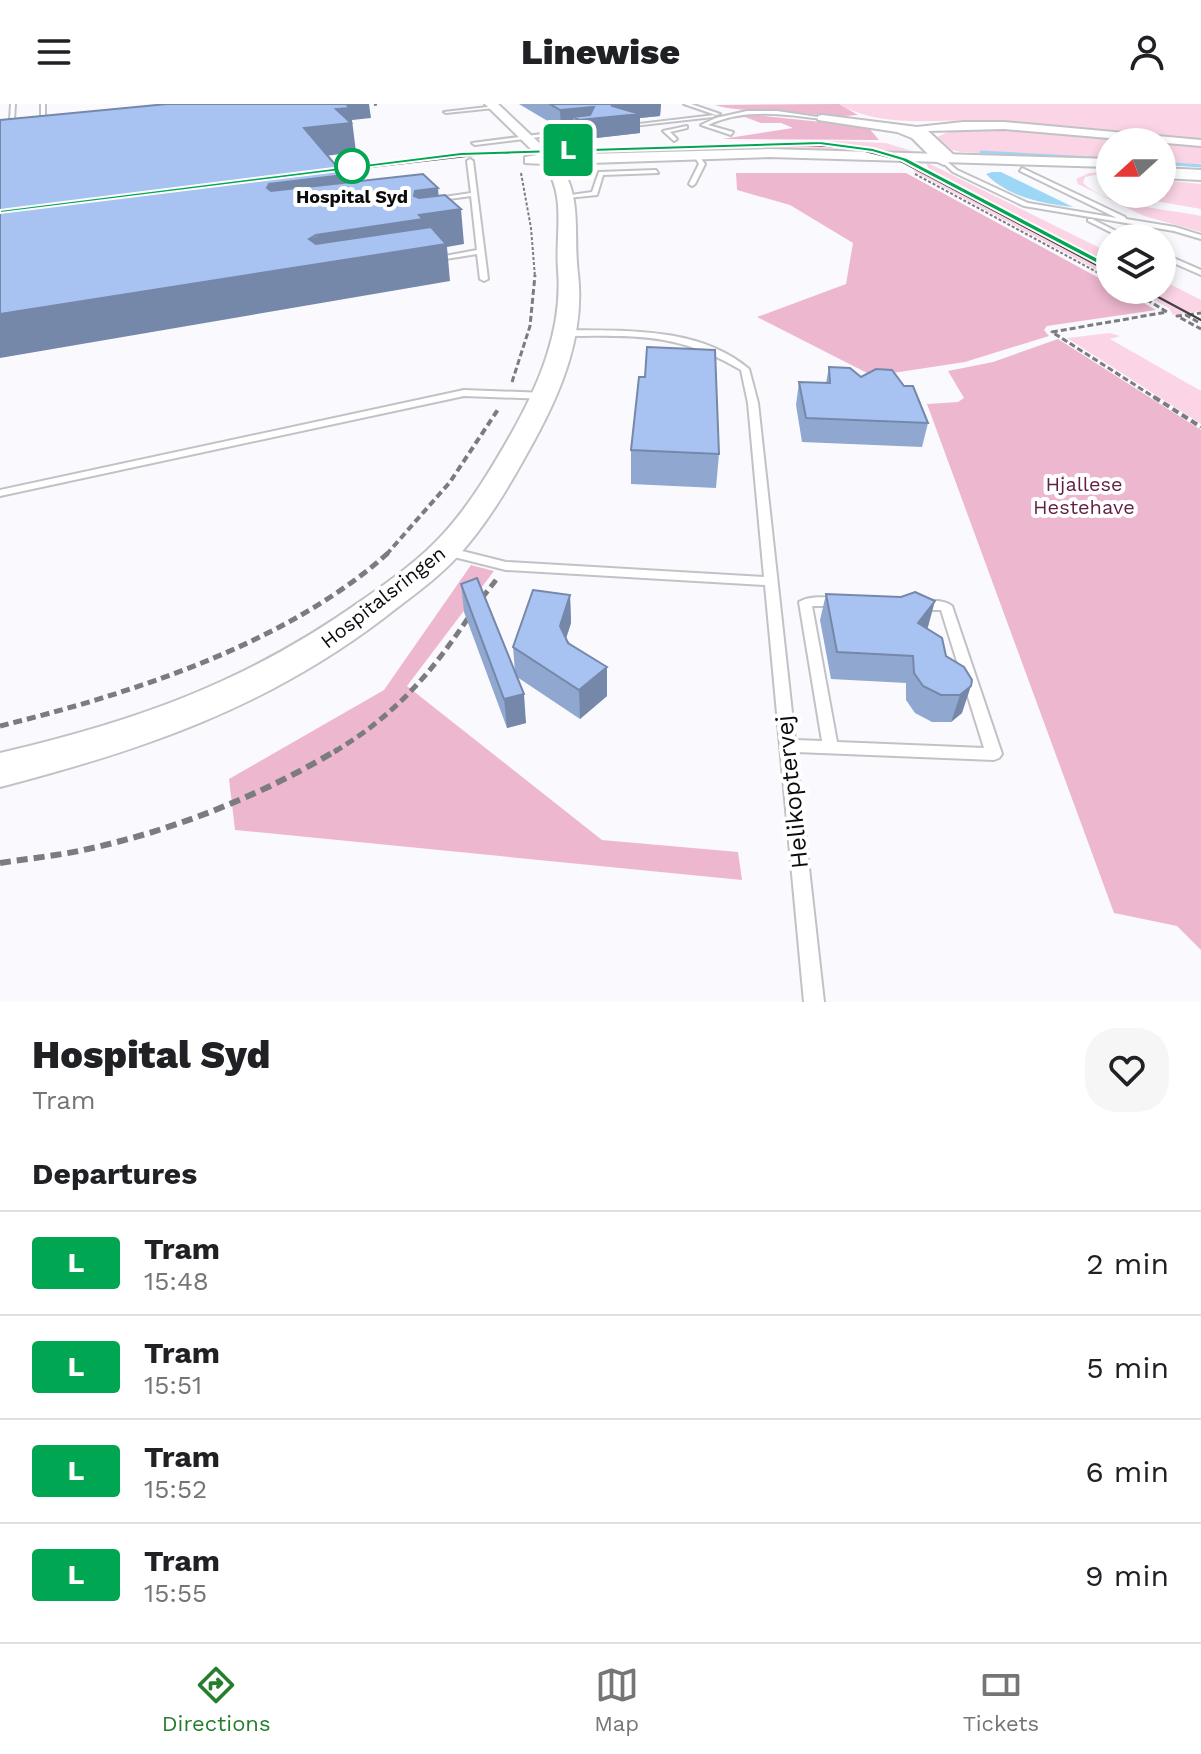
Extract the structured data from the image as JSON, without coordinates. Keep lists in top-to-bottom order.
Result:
{
  "streets": {
    "street": ["Hospitalsringen"],
    "lane": ["Helikoptervej"]
  },
  "crossings": [
    ["Hospitalsringen", "Helikoptervej"]
  ],
  "parks": ["Hjallese Hestehave"],
  "places": ["Hospital Syd"],
  "lines": ["tram line L"],
  "north": "left",
  "page": {
    "header": "Linewise",
    "on_map": "L",
    "heading": [
      ["Hospital Syd", "Tram"],
      "Departures"
    ],
    "list": [
      {
        "mark": "L",
        "name": "Tram",
        "note": "15:48",
        "value": "2 min"
      },
      {
        "mark": "L",
        "name": "Tram",
        "note": "15:51",
        "value": "5 min"
      },
      {
        "mark": "L",
        "name": "Tram",
        "note": "15:52",
        "value": "6 min"
      },
      {
        "mark": "L",
        "name": "Tram",
        "note": "15:55",
        "value": "9 min"
      }
    ],
    "tabs": ["Directions", "Map", "Tickets"]
  }
}
